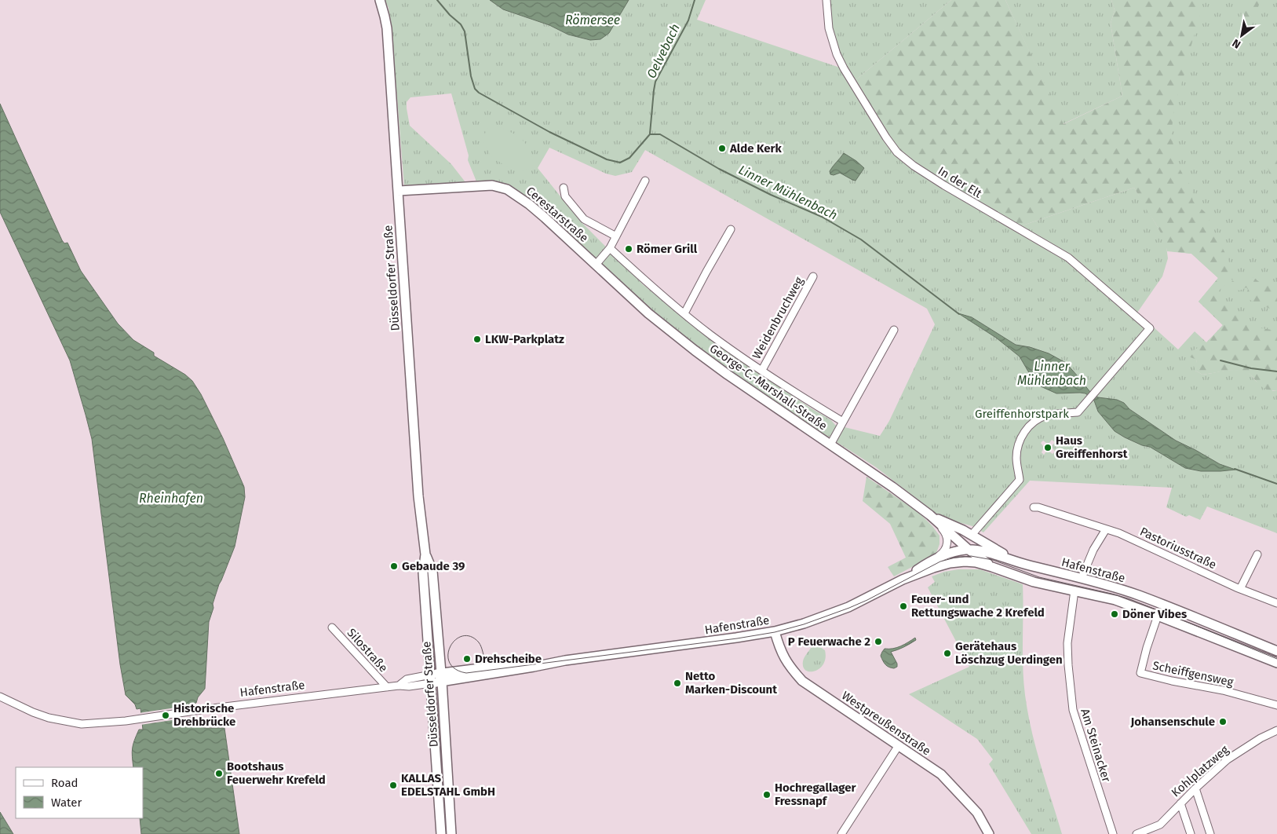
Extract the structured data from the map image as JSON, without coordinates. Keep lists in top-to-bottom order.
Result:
{
  "streets": {
    "main road": [
      "Cerestarstraße",
      "Düsseldorfer Straße",
      "George-C.-Marshall-Straße",
      "Hafenstraße",
      "Westpreußenstraße"
    ],
    "street": [
      "In der Elt",
      "Weidenbruchweg",
      "Pastoriusstraße",
      "Silostraße",
      "Scheiffgensweg",
      "Am Steinacker",
      "Kohlplatzweg"
    ]
  },
  "crossings": [
    ["Cerestarstraße", "Düsseldorfer Straße"],
    ["Cerestarstraße", "George-C.-Marshall-Straße"],
    ["Düsseldorfer Straße", "Hafenstraße"],
    ["George-C.-Marshall-Straße", "Hafenstraße"],
    ["Hafenstraße", "Silostraße"],
    ["Hafenstraße", "Scheiffgensweg"],
    ["Hafenstraße", "Westpreußenstraße"],
    ["Hafenstraße", "Am Steinacker"]
  ],
  "water": [
    "Römersee",
    "Oelvebach",
    "Linner Mühlenbach",
    "Rheinhafen"
  ],
  "parks": ["Greiffenhorstpark"],
  "places": [
    "Alde Kerk",
    "Römer Grill",
    "LKW-Parkplatz",
    "Haus Greiffenhorst",
    "Gebaude 39",
    "Feuer- und Rettungswache 2 Krefeld",
    "Döner Vibes",
    "P Feuerwache 2",
    "Gerätehaus Löschzug Uerdingen",
    "Drehscheibe",
    "Netto Marken-Discount",
    "Historische Drehbrücke",
    "Johansenschule",
    "Bootshaus Feuerwehr Krefeld",
    "KALLAS EDELSTAHL GmbH",
    "Hochregallager Fressnapf"
  ],
  "legend": ["Road", "Water"],
  "north": "bottom left"
}
